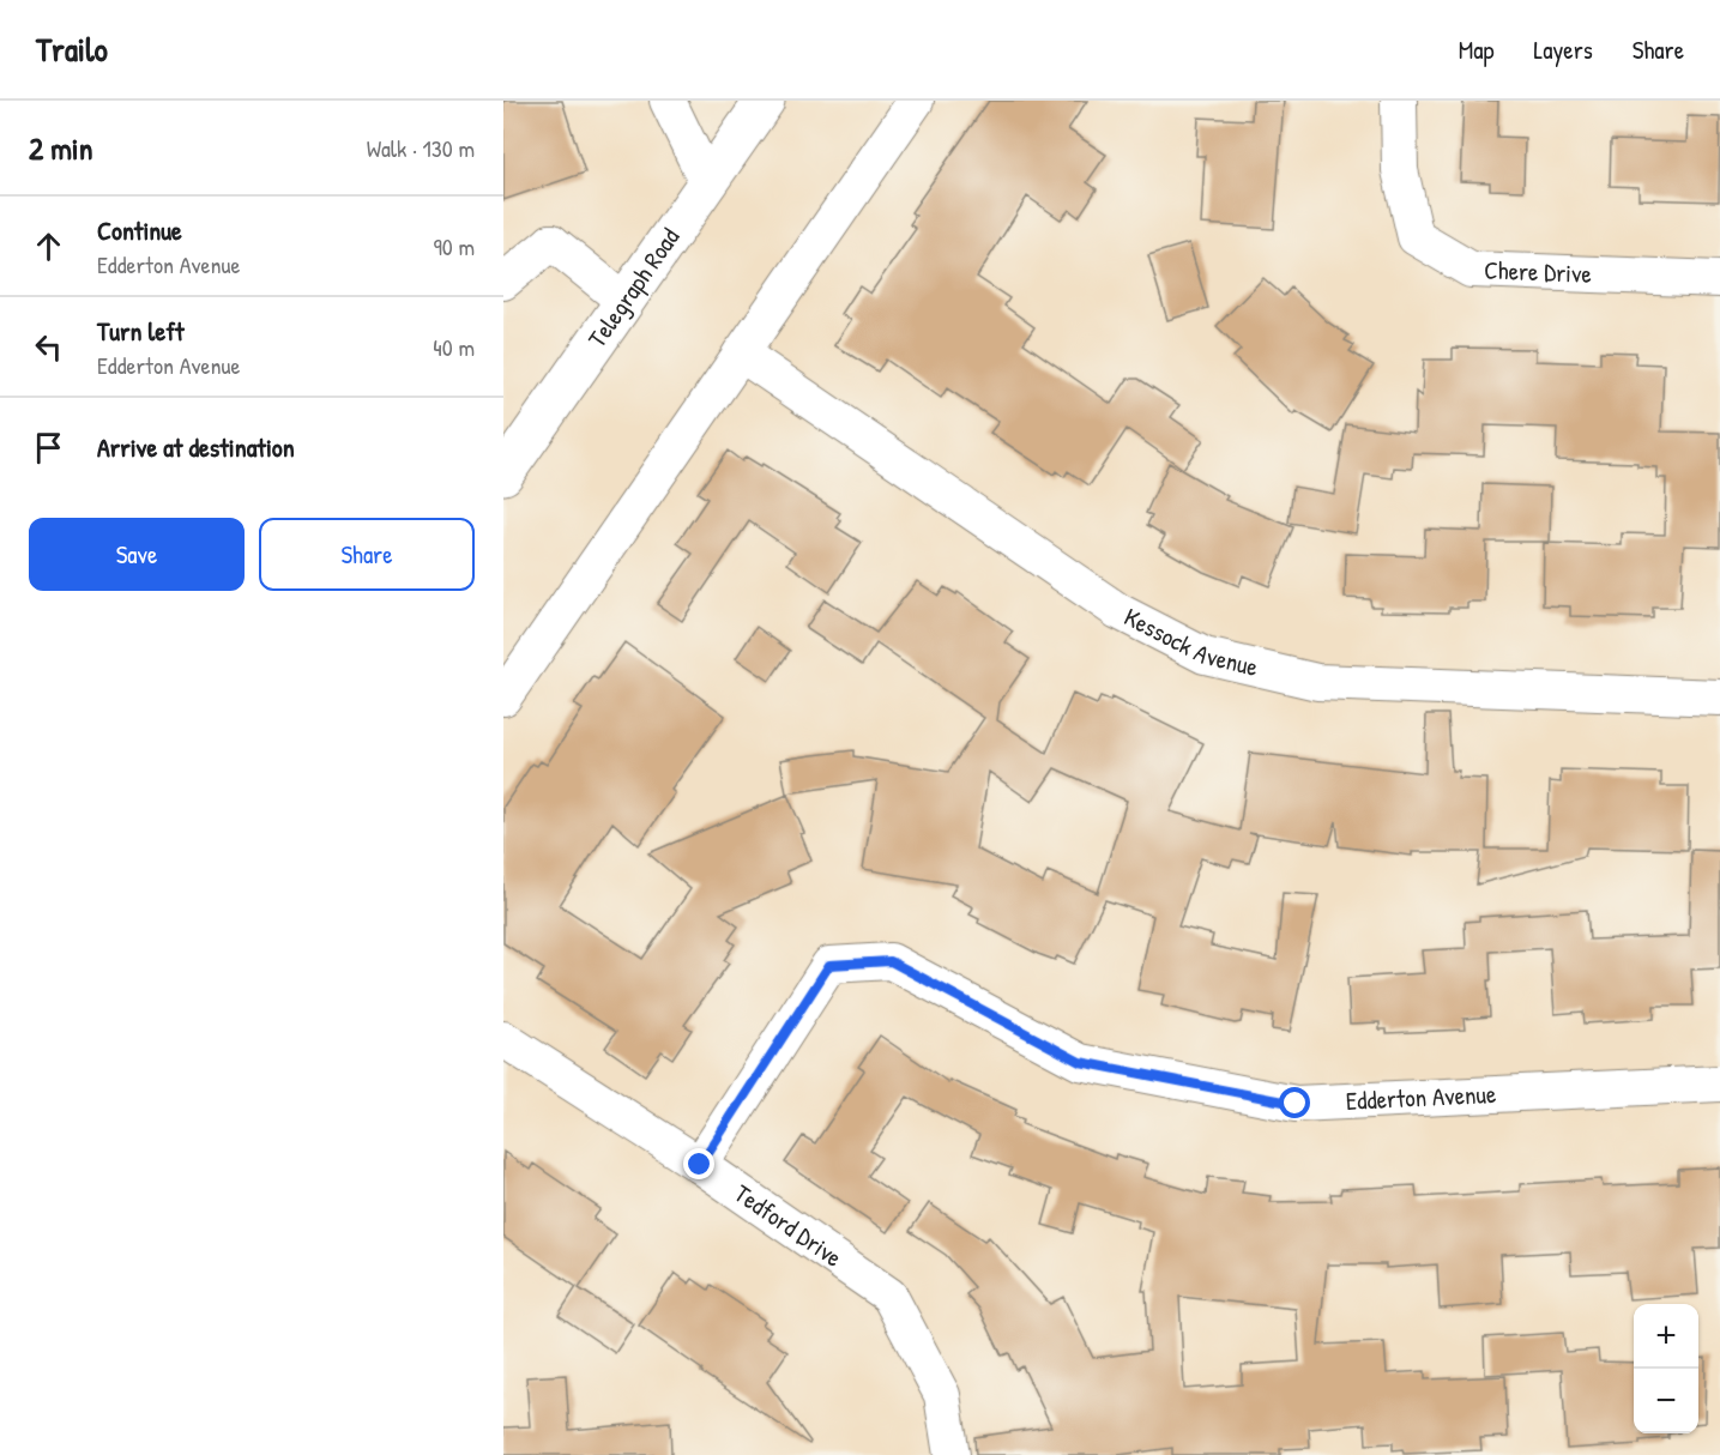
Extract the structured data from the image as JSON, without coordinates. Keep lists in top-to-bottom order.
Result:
{
  "streets": {
    "main road": ["Telegraph Road"],
    "street": [
      "Chere Drive",
      "Kessock Avenue",
      "Edderton Avenue",
      "Tedford Drive"
    ]
  },
  "crossings": [
    ["Edderton Avenue", "Tedford Drive"]
  ],
  "page": {
    "header": "Trailo",
    "nav": ["Map", "Layers", "Share"],
    "heading": ["2 min", "Walk · 130 m"],
    "list": [
      ["Continue", "Edderton Avenue", "90 m"],
      ["Turn left", "Edderton Avenue", "40 m"],
      "Arrive at destination"
    ],
    "buttons": ["Save", "Share"],
    "map_buttons": ["+", "−"]
  }
}
